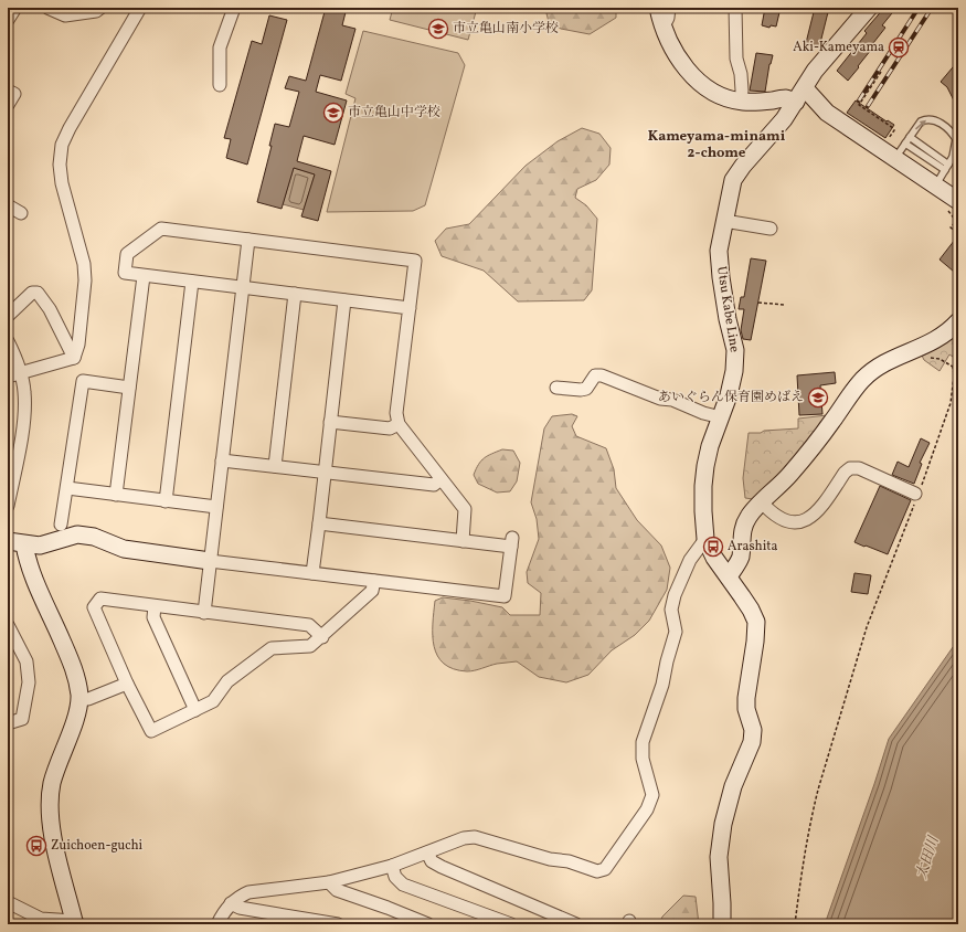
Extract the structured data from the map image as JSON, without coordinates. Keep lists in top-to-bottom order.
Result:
{
  "streets": {
    "street": ["Utsu Kabe Line"]
  },
  "districts": ["Kameyama-minami 2-chome"],
  "water": ["太田川"],
  "places": {
    "school or university": ["市立亀山南小学校", "市立亀山中学校", "あいぐらん保育園めばえ"],
    "station": ["Aki-Kameyama"],
    "bus stop": ["Arashita", "Zuichoen-guchi"]
  }
}
